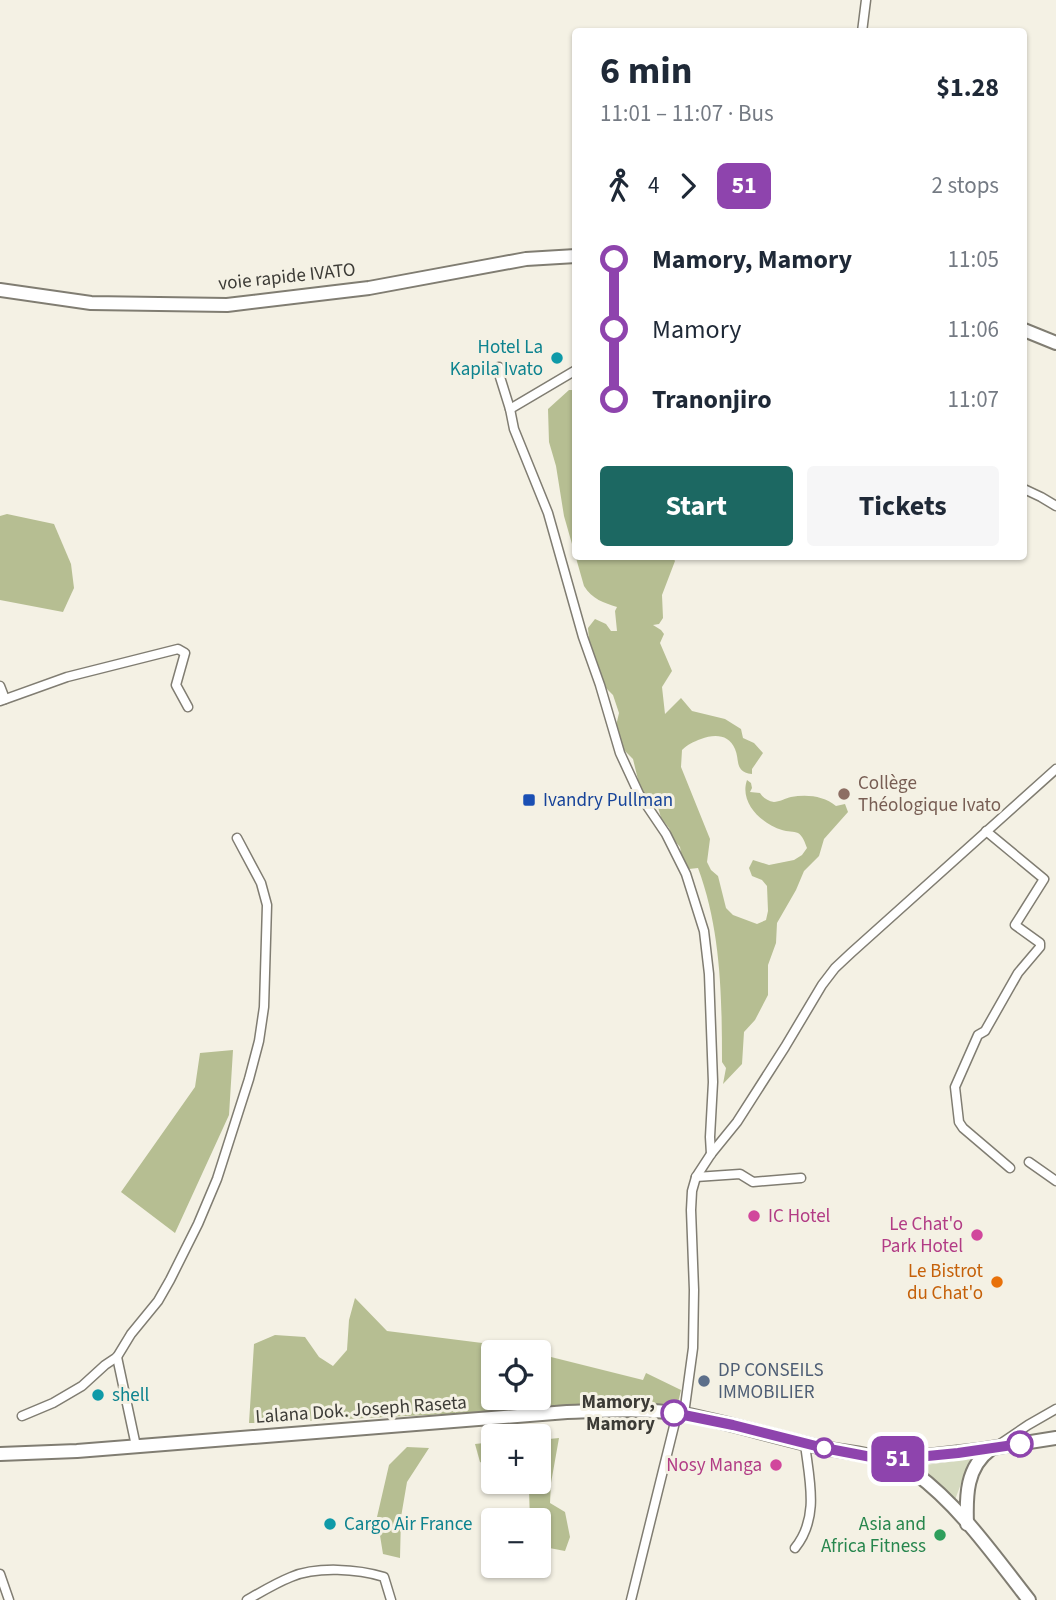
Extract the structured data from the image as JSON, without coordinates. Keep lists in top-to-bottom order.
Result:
{
  "streets": {
    "main road": ["voie rapide IVATO", "Lalana Dok. Joseph Raseta"]
  },
  "places": {
    "other": [
      "Hotel La Kapila Ivato",
      "Collège Théologique Ivato",
      "IC Hotel",
      "Le Chat'o Park Hotel",
      "Le Bistrot du Chat'o",
      "DP CONSEILS IMMOBILIER",
      "shell",
      "Mamory, Mamory",
      "Nosy Manga",
      "Cargo Air France",
      "Asia and Africa Fitness"
    ],
    "transit": ["Ivandry Pullman"]
  },
  "lines": ["bus line 51"],
  "page": {
    "on_map": "51",
    "heading": ["6 min", "11:01 – 11:07 · Bus", "$1.28"],
    "legs": ["4", "51", "2 stops"],
    "list": [
      {
        "name": "Mamory, Mamory",
        "value": "11:05"
      },
      {
        "name": "Mamory",
        "value": "11:06"
      },
      {
        "name": "Tranonjiro",
        "value": "11:07"
      }
    ],
    "buttons": ["Start", "Tickets"],
    "map_buttons": ["+", "−"]
  }
}
